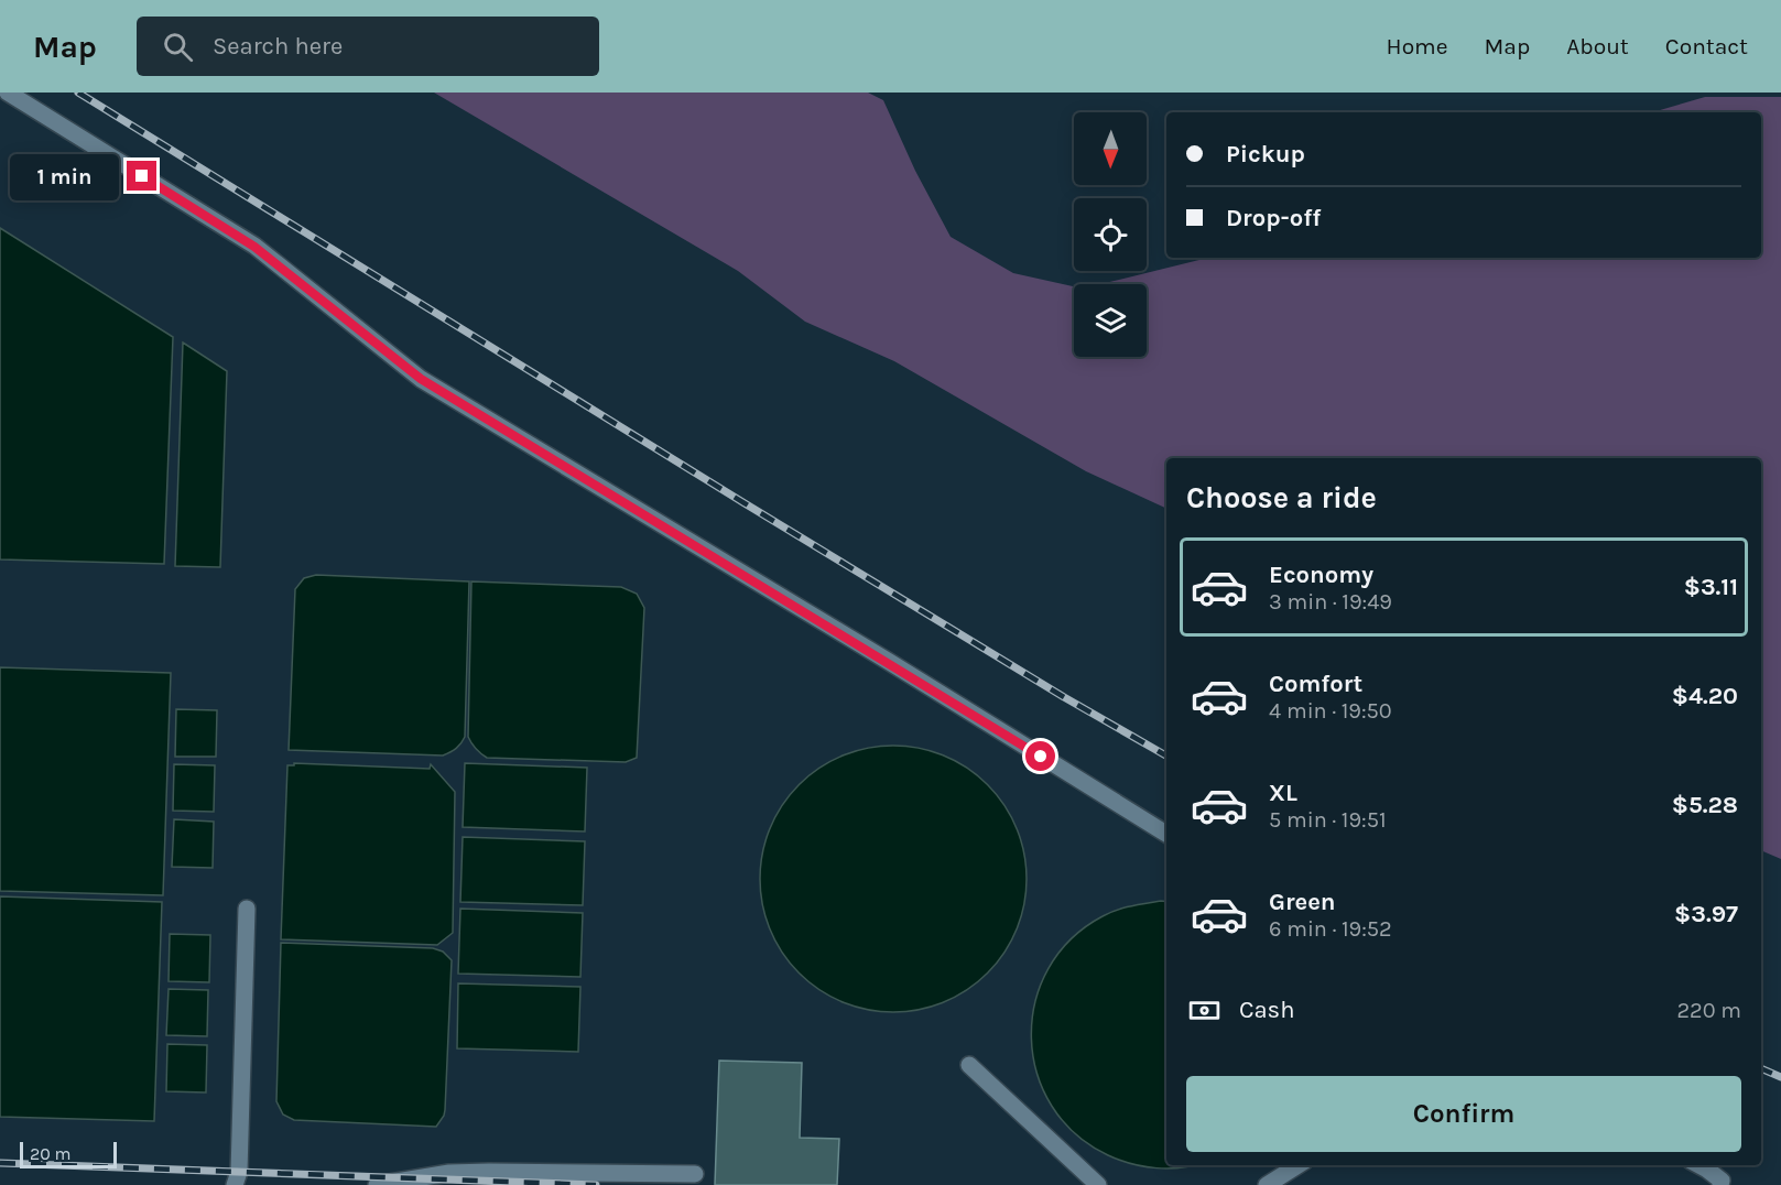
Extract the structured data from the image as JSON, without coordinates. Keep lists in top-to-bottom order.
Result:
{
  "scale_bar": "20 m",
  "north": "bottom",
  "page": {
    "header": "Map",
    "search": "Search here",
    "nav": [
      "Home",
      "Map",
      "About",
      "Contact"
    ],
    "banner": ["Pickup", "Drop-off"],
    "bubble": "1 min",
    "heading": "Choose a ride",
    "list": [
      {
        "name": "Economy",
        "note": "3 min · 19:49",
        "value": "$3.11"
      },
      {
        "name": "Comfort",
        "note": "4 min · 19:50",
        "value": "$4.20"
      },
      {
        "name": "XL",
        "note": "5 min · 19:51",
        "value": "$5.28"
      },
      {
        "name": "Green",
        "note": "6 min · 19:52",
        "value": "$3.97"
      }
    ],
    "pay": ["Cash", "220 m"],
    "buttons": "Confirm",
    "scale": "20 m"
  }
}
